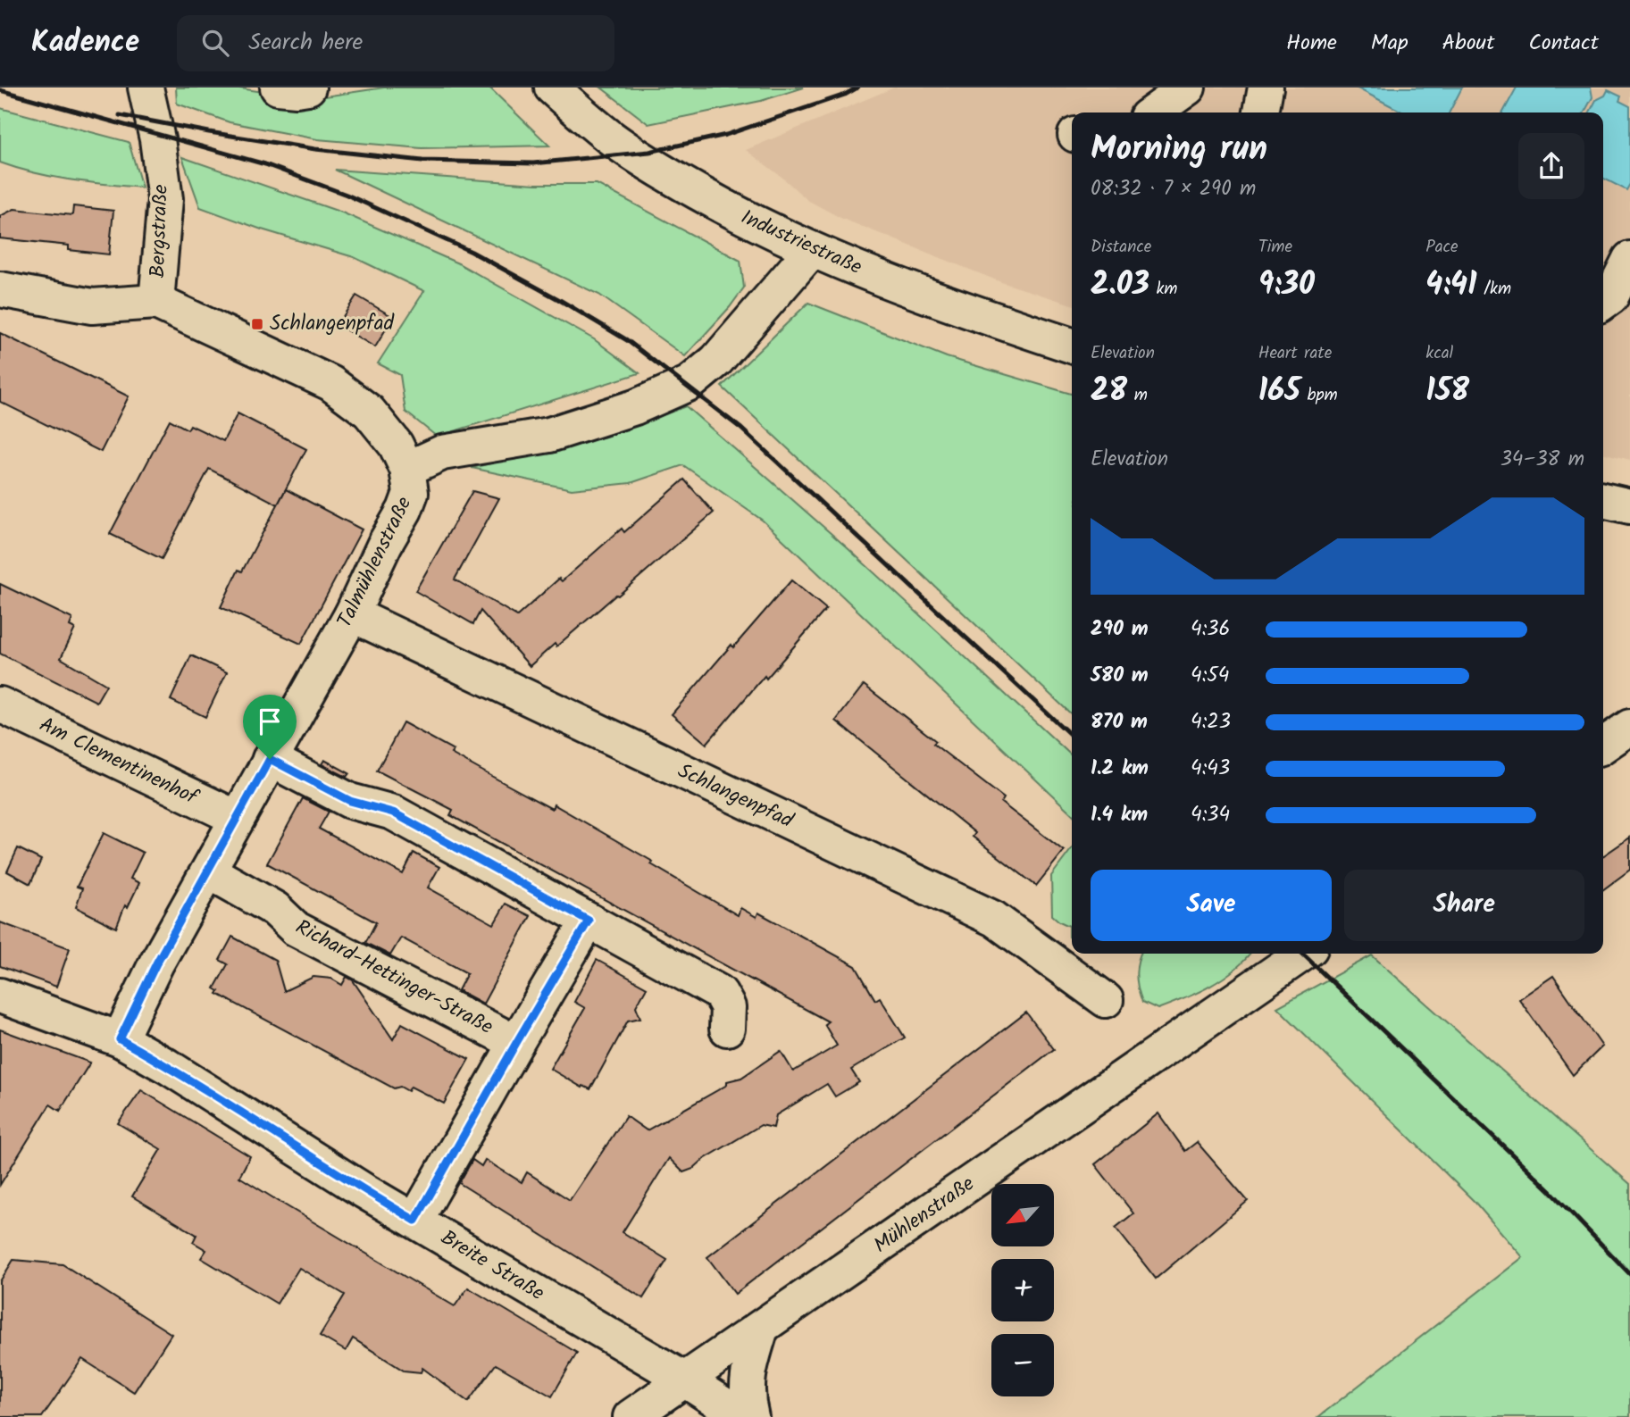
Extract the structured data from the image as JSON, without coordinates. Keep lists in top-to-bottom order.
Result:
{
  "streets": {
    "street": [
      "Bergstraße",
      "Industriestraße",
      "Talmühlenstraße",
      "Am Clementinenhof",
      "Schlangenpfad",
      "Richard-Hettinger-Straße",
      "Mühlenstraße",
      "Breite Straße"
    ]
  },
  "crossings": [
    ["Industriestraße", "Talmühlenstraße"],
    ["Talmühlenstraße", "Am Clementinenhof"],
    ["Talmühlenstraße", "Schlangenpfad"],
    ["Talmühlenstraße", "Richard-Hettinger-Straße"],
    ["Talmühlenstraße", "Breite Straße"],
    ["Richard-Hettinger-Straße", "Breite Straße"],
    ["Mühlenstraße", "Breite Straße"]
  ],
  "places": {
    "transit": ["Schlangenpfad"]
  },
  "north": "bottom left",
  "page": {
    "header": "Kadence",
    "search": "Search here",
    "nav": [
      "Home",
      "Map",
      "About",
      "Contact"
    ],
    "heading": ["Morning run", "08:32 · 7 × 290 m"],
    "stats": [
      ["Distance", "2.03 km"],
      ["Time", "9:30"],
      ["Pace", "4:41 /km"],
      ["Elevation", "28 m"],
      ["Heart rate", "165 bpm"],
      ["kcal", "158"]
    ],
    "chart": ["Elevation", "34–38 m"],
    "list": [
      {
        "name": "290 m",
        "note": "4:36"
      },
      {
        "name": "580 m",
        "note": "4:54"
      },
      {
        "name": "870 m",
        "note": "4:23"
      },
      {
        "name": "1.2 km",
        "note": "4:43"
      },
      {
        "name": "1.4 km",
        "note": "4:34"
      }
    ],
    "buttons": ["Save", "Share"],
    "map_buttons": ["+", "−"]
  }
}
